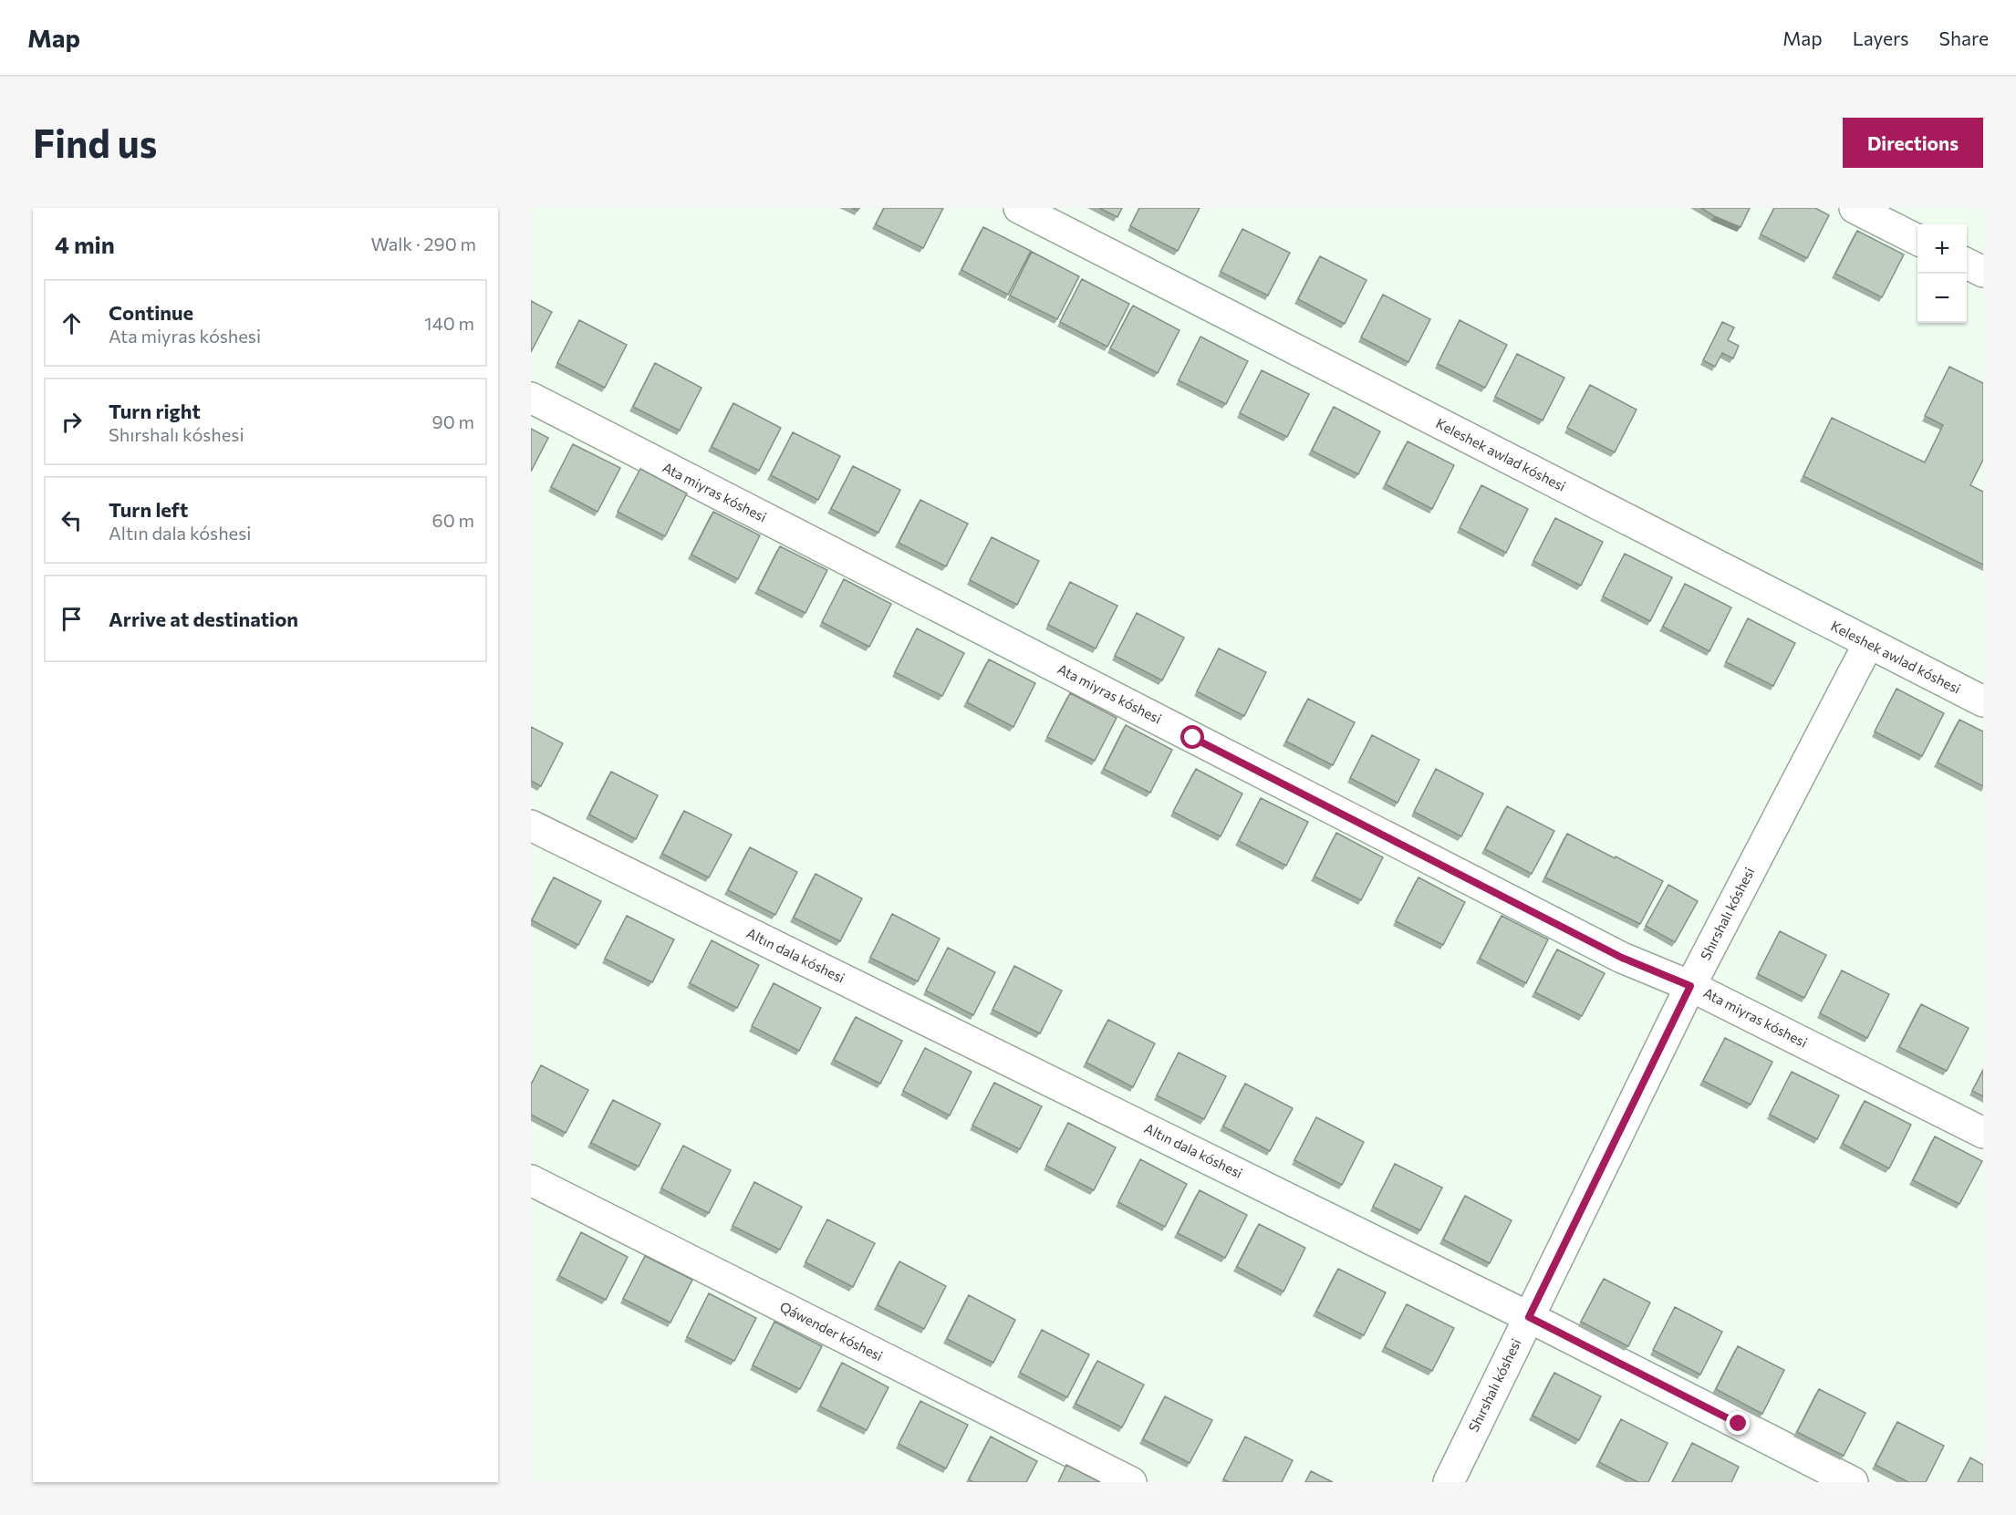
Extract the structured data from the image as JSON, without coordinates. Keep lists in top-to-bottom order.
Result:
{
  "streets": {
    "street": [
      "Keleshek awlad kóshesi",
      "Ata miyras kóshesi",
      "Shırshalı kóshesi",
      "Altın dala kóshesi",
      "Qáwender kóshesi"
    ]
  },
  "crossings": [
    ["Keleshek awlad kóshesi", "Shırshalı kóshesi"],
    ["Ata miyras kóshesi", "Shırshalı kóshesi"],
    ["Shırshalı kóshesi", "Altın dala kóshesi"]
  ],
  "page": {
    "header": "Map",
    "nav": ["Map", "Layers", "Share"],
    "buttons": "Directions",
    "title": "Find us",
    "heading": ["4 min", "Walk · 290 m"],
    "map_buttons": ["+", "−"],
    "list": [
      ["Continue", "Ata miyras kóshesi", "140 m"],
      ["Turn right", "Shırshalı kóshesi", "90 m"],
      ["Turn left", "Altın dala kóshesi", "60 m"],
      "Arrive at destination"
    ]
  }
}
